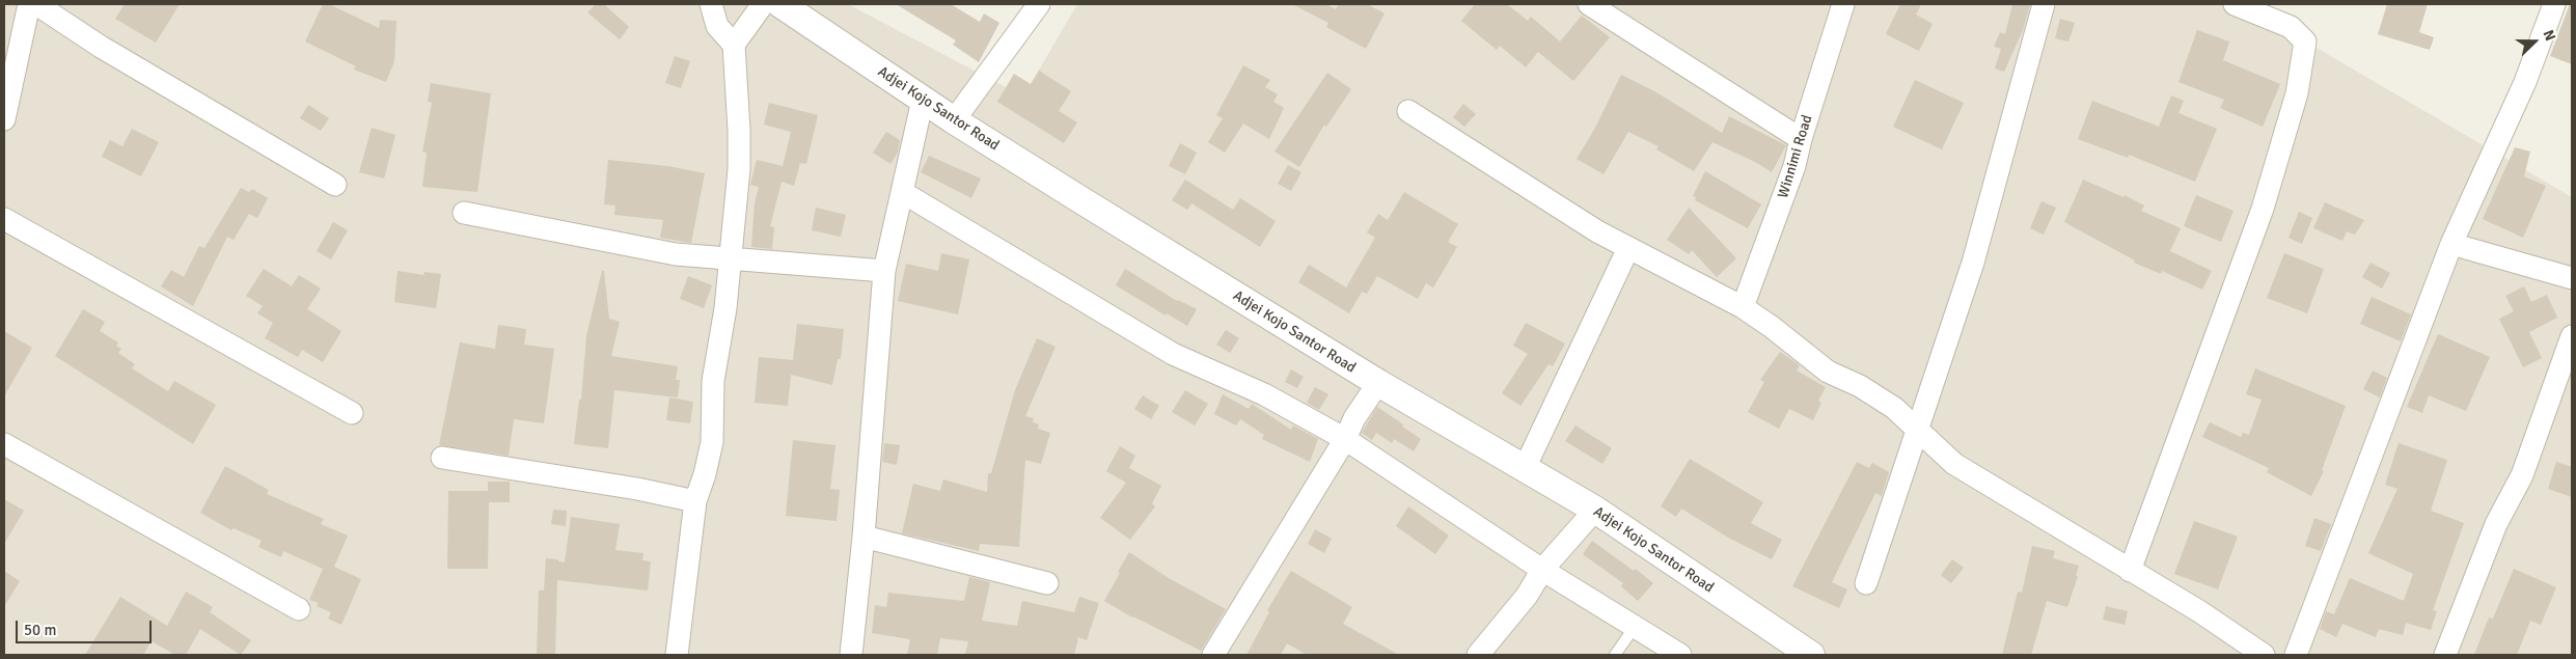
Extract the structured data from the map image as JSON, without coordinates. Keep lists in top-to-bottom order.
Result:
{
  "streets": {
    "street": ["Adjei Kojo Santor Road", "Winnimi Road"]
  },
  "scale_bar": "50 m",
  "north": "right"
}
